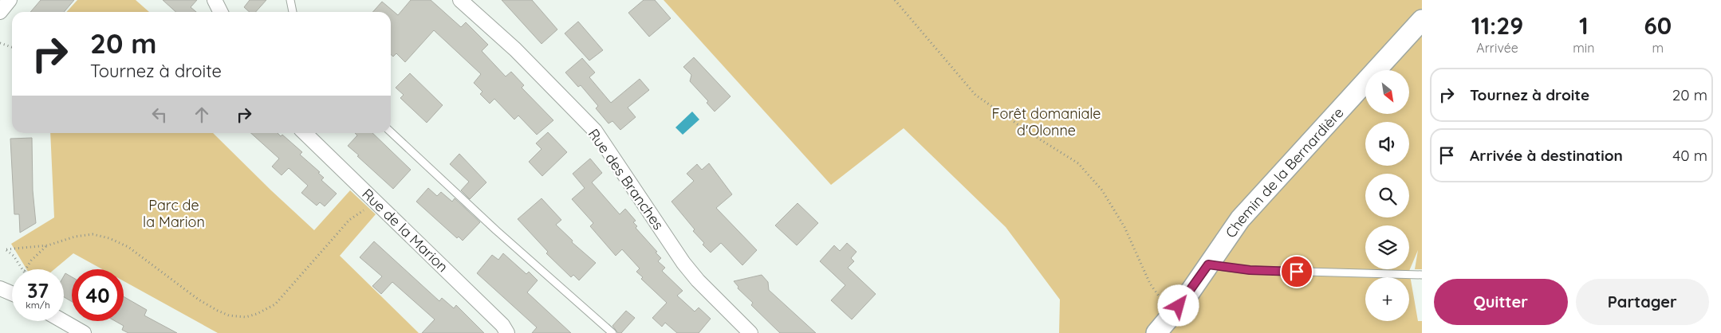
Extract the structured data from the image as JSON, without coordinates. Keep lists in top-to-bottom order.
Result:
{
  "streets": {
    "street": ["Chemin de la Bernardière", "Rue des Branches", "Rue de la Marion"]
  },
  "parks": ["Forêt domaniale d'Olonne", "Parc de la Marion"],
  "north": "bottom right",
  "page": {
    "eta": [
      "11:29",
      "Arrivée",
      "1",
      "min",
      "60",
      "m"
    ],
    "turn": ["20 m", "Tournez à droite"],
    "list": [
      {
        "name": "Tournez à droite",
        "value": "20 m"
      },
      {
        "name": "Arrivée à destination",
        "value": "40 m"
      }
    ],
    "map_buttons": "+",
    "speed": "37 km/h",
    "limit": "40",
    "buttons": ["Quitter", "Partager"]
  }
}
